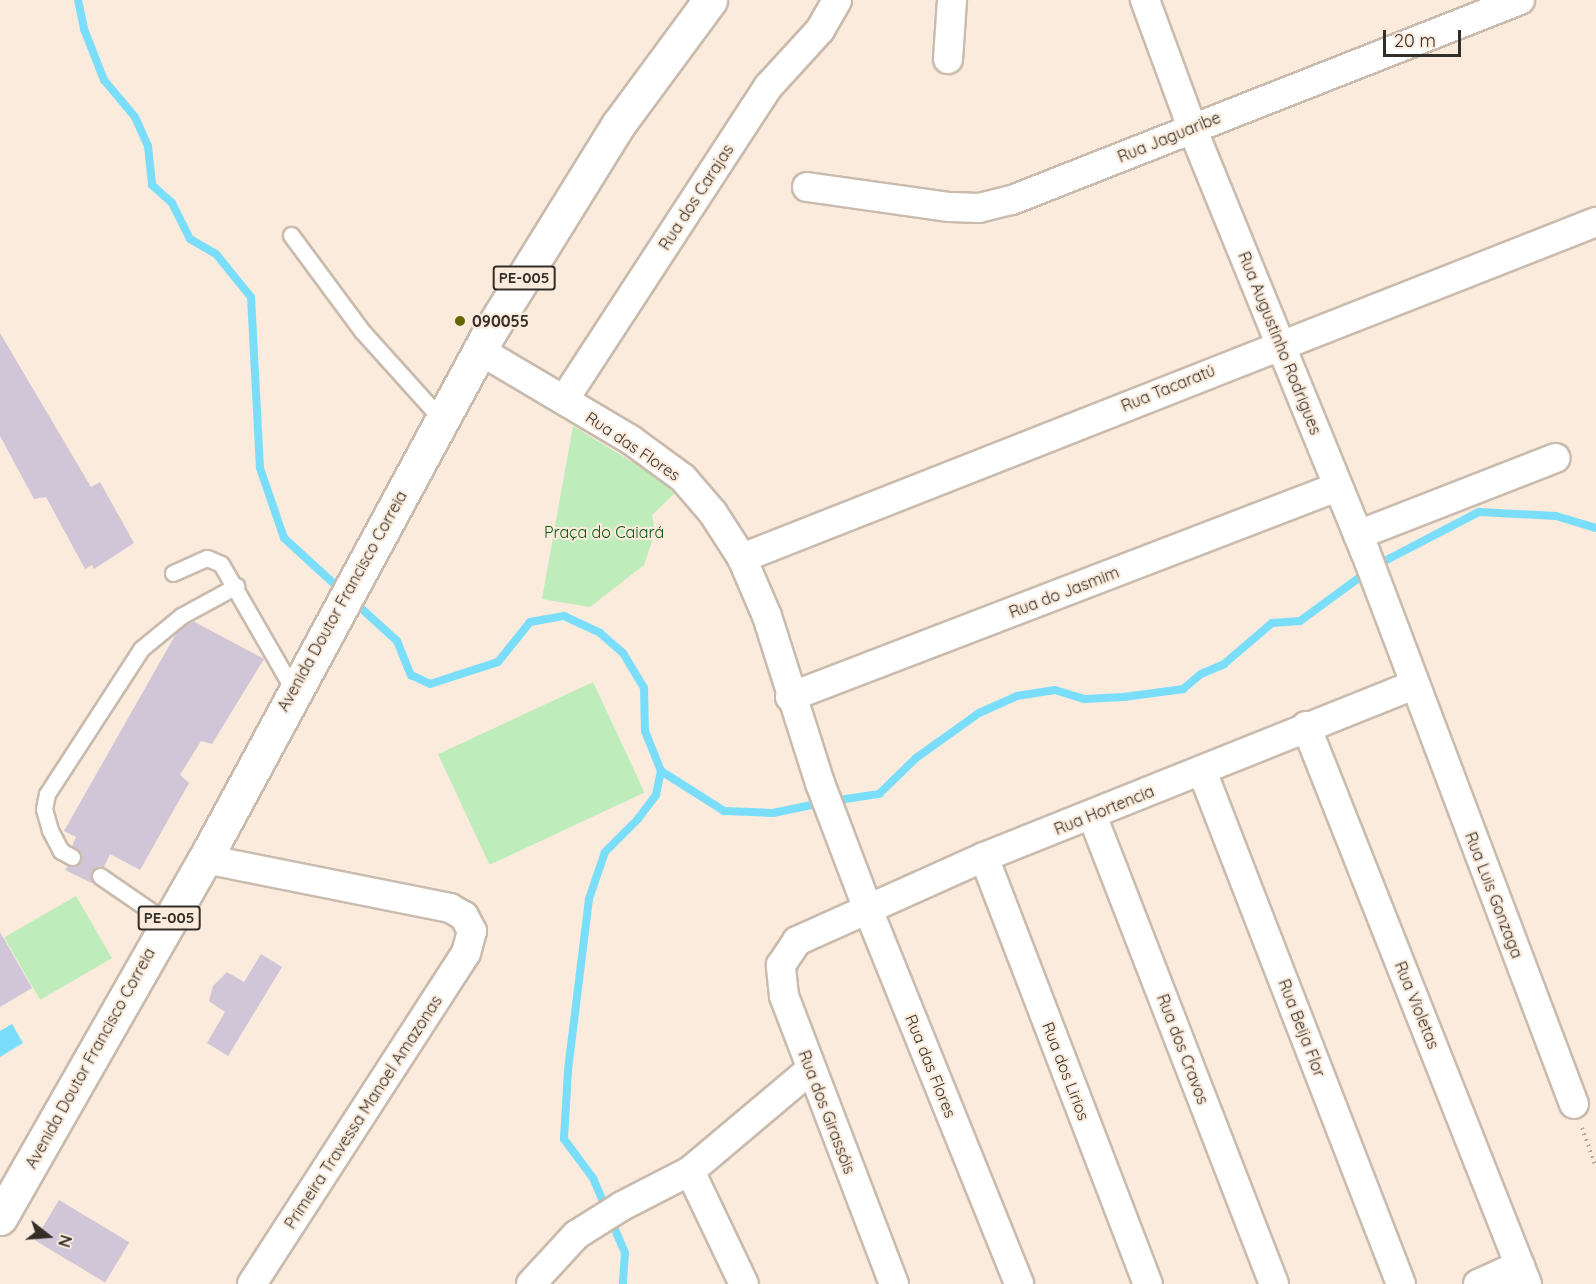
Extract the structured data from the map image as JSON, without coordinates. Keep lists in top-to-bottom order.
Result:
{
  "streets": {
    "main road": ["PE-005", "Avenida Doutor Francisco Correia"],
    "street": [
      "Rua Jaguaribe",
      "Rua dos Carajas",
      "Rua Augustinho Rodrigues",
      "Rua Tacaratú",
      "Rua das Flores",
      "Rua do Jasmim",
      "Rua Hortencia",
      "Rua Luis Gonzaga",
      "Rua Violetas",
      "Rua Beija Flor",
      "Rua dos Cravos",
      "Rua dos Lirios",
      "Primeira Travessa Manoel Amazonas",
      "Rua dos Girassóis"
    ]
  },
  "crossings": [
    ["Rua Jaguaribe", "Rua Augustinho Rodrigues"],
    ["Rua dos Carajas", "Rua das Flores"],
    ["Rua Augustinho Rodrigues", "Rua Tacaratú"],
    ["Rua Augustinho Rodrigues", "Rua do Jasmim"],
    ["Rua Augustinho Rodrigues", "Rua Hortencia"],
    ["Rua Augustinho Rodrigues", "Rua Luis Gonzaga"],
    ["Rua Tacaratú", "Rua das Flores"],
    ["Rua das Flores", "Rua do Jasmim"],
    ["Rua das Flores", "Avenida Doutor Francisco Correia"],
    ["Rua das Flores", "Rua Hortencia"],
    ["Avenida Doutor Francisco Correia", "Primeira Travessa Manoel Amazonas"],
    ["Rua Hortencia", "Rua Luis Gonzaga"],
    ["Rua Hortencia", "Rua Violetas"],
    ["Rua Hortencia", "Rua Beija Flor"],
    ["Rua Hortencia", "Rua dos Cravos"],
    ["Rua Hortencia", "Rua dos Lirios"],
    ["Rua Hortencia", "Rua dos Girassóis"]
  ],
  "parks": ["Praça do Caiará"],
  "places": ["090055"],
  "scale_bar": "20 m",
  "north": "right"
}
